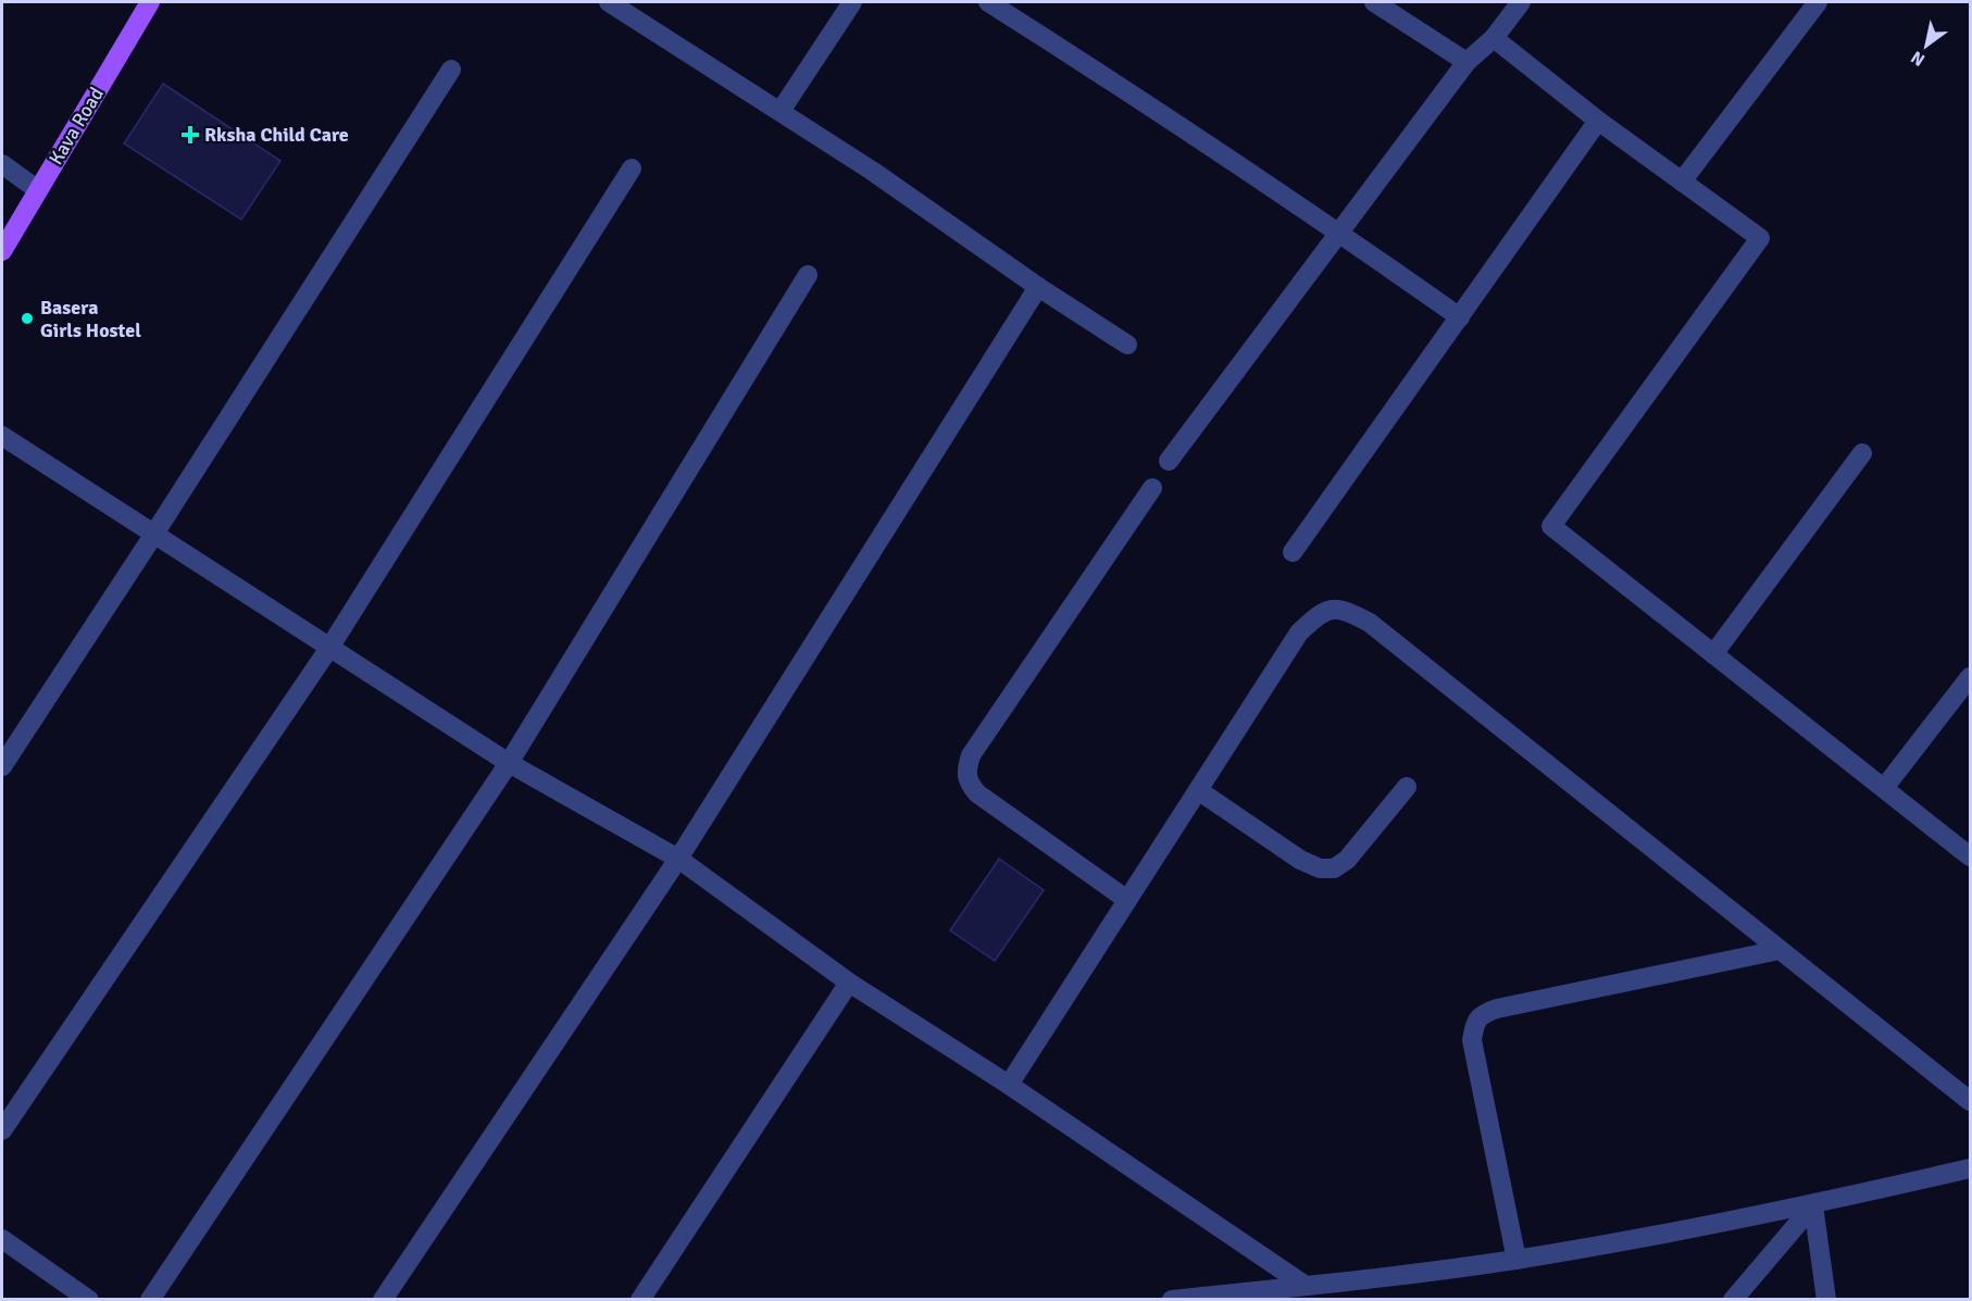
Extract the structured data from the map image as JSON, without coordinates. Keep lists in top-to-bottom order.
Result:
{
  "streets": {
    "main road": ["Kava Road"]
  },
  "places": {
    "health": ["Rksha Child Care"],
    "other": ["Basera Girls Hostel"]
  },
  "north": "bottom left"
}
